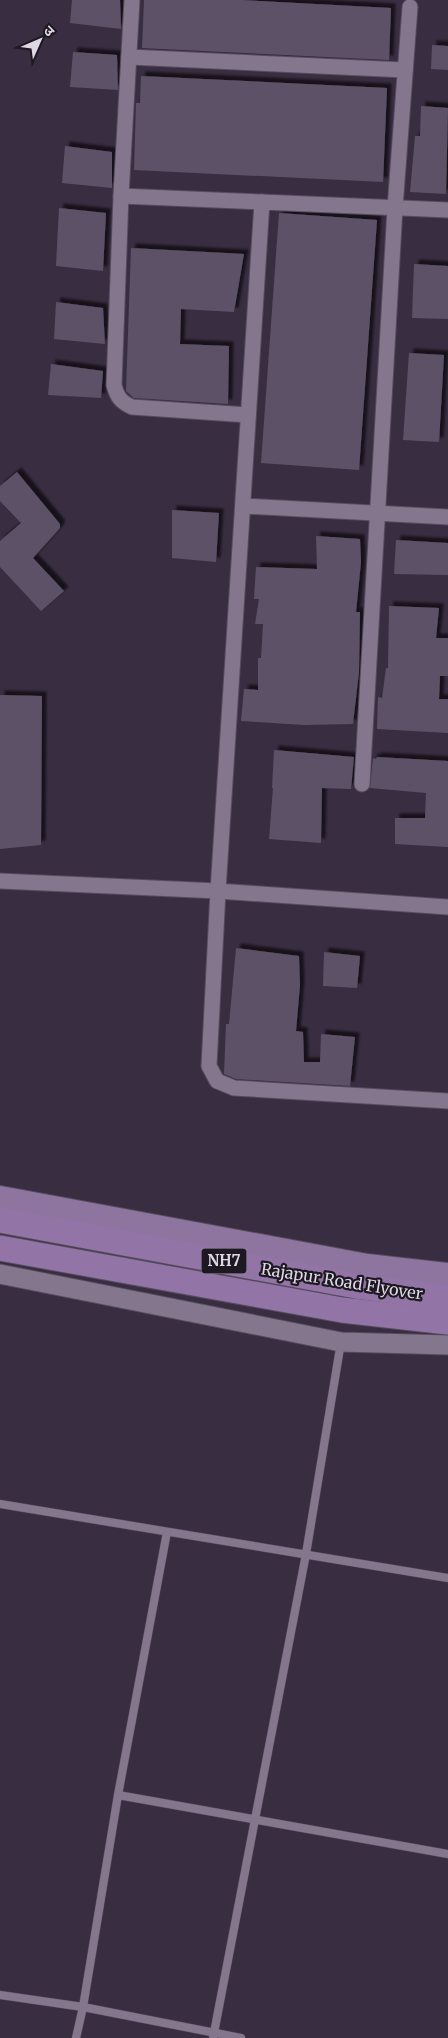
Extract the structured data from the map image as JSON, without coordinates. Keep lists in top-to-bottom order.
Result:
{
  "streets": {
    "highway": ["NH7", "Rajapur Road Flyover"]
  },
  "north": "top right"
}
